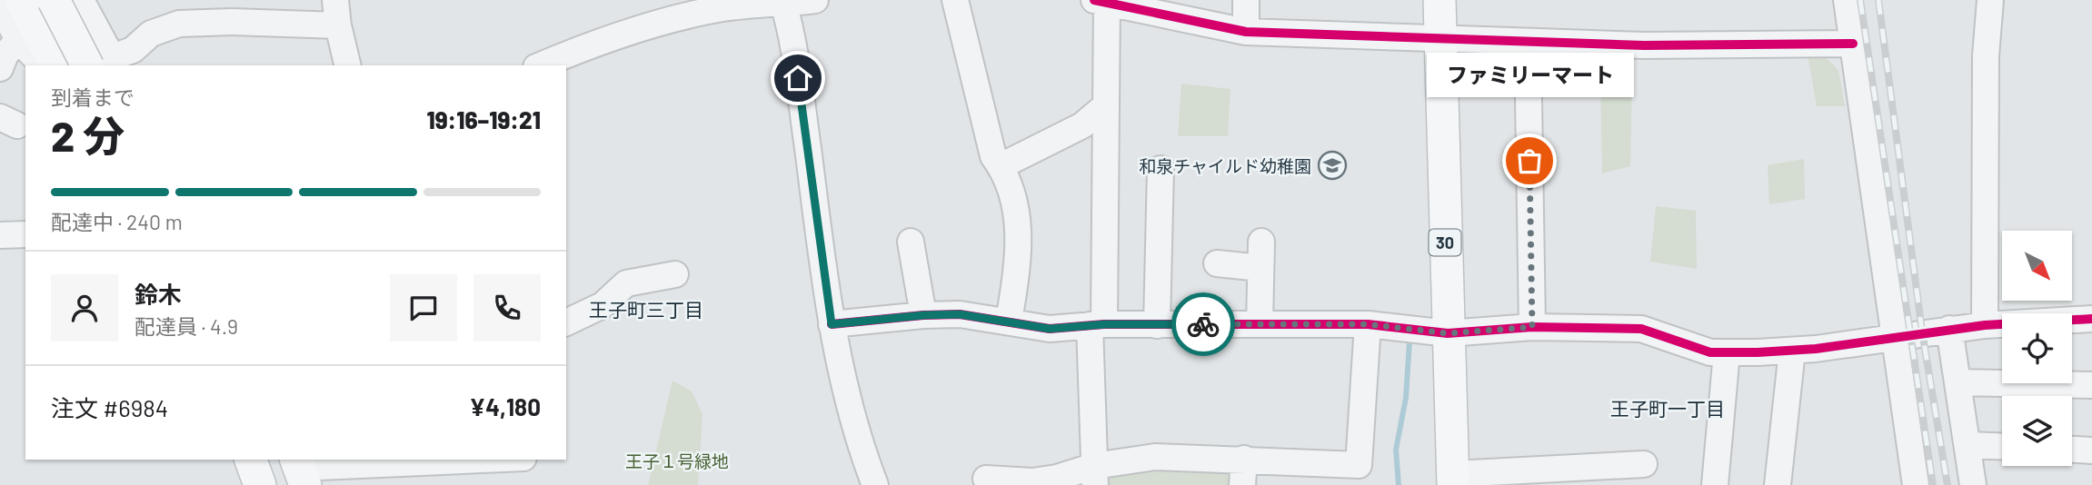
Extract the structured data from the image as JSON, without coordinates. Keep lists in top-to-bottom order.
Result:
{
  "streets": {
    "main road": ["30"]
  },
  "districts": ["王子町三丁目", "王子町一丁目"],
  "parks": ["王子１号緑地"],
  "places": {
    "other": ["ファミリーマート"],
    "school or university": ["和泉チャイルド幼稚園"]
  },
  "north": "bottom right",
  "page": {
    "bubble": "ファミリーマート",
    "heading": ["2 分", "到着まで", "19:16–19:21"],
    "panel": [
      "鈴木",
      "配達員 · 4.9",
      "注文 #6984",
      "¥4,180"
    ],
    "bar": "配達中 · 240 m"
  }
}
